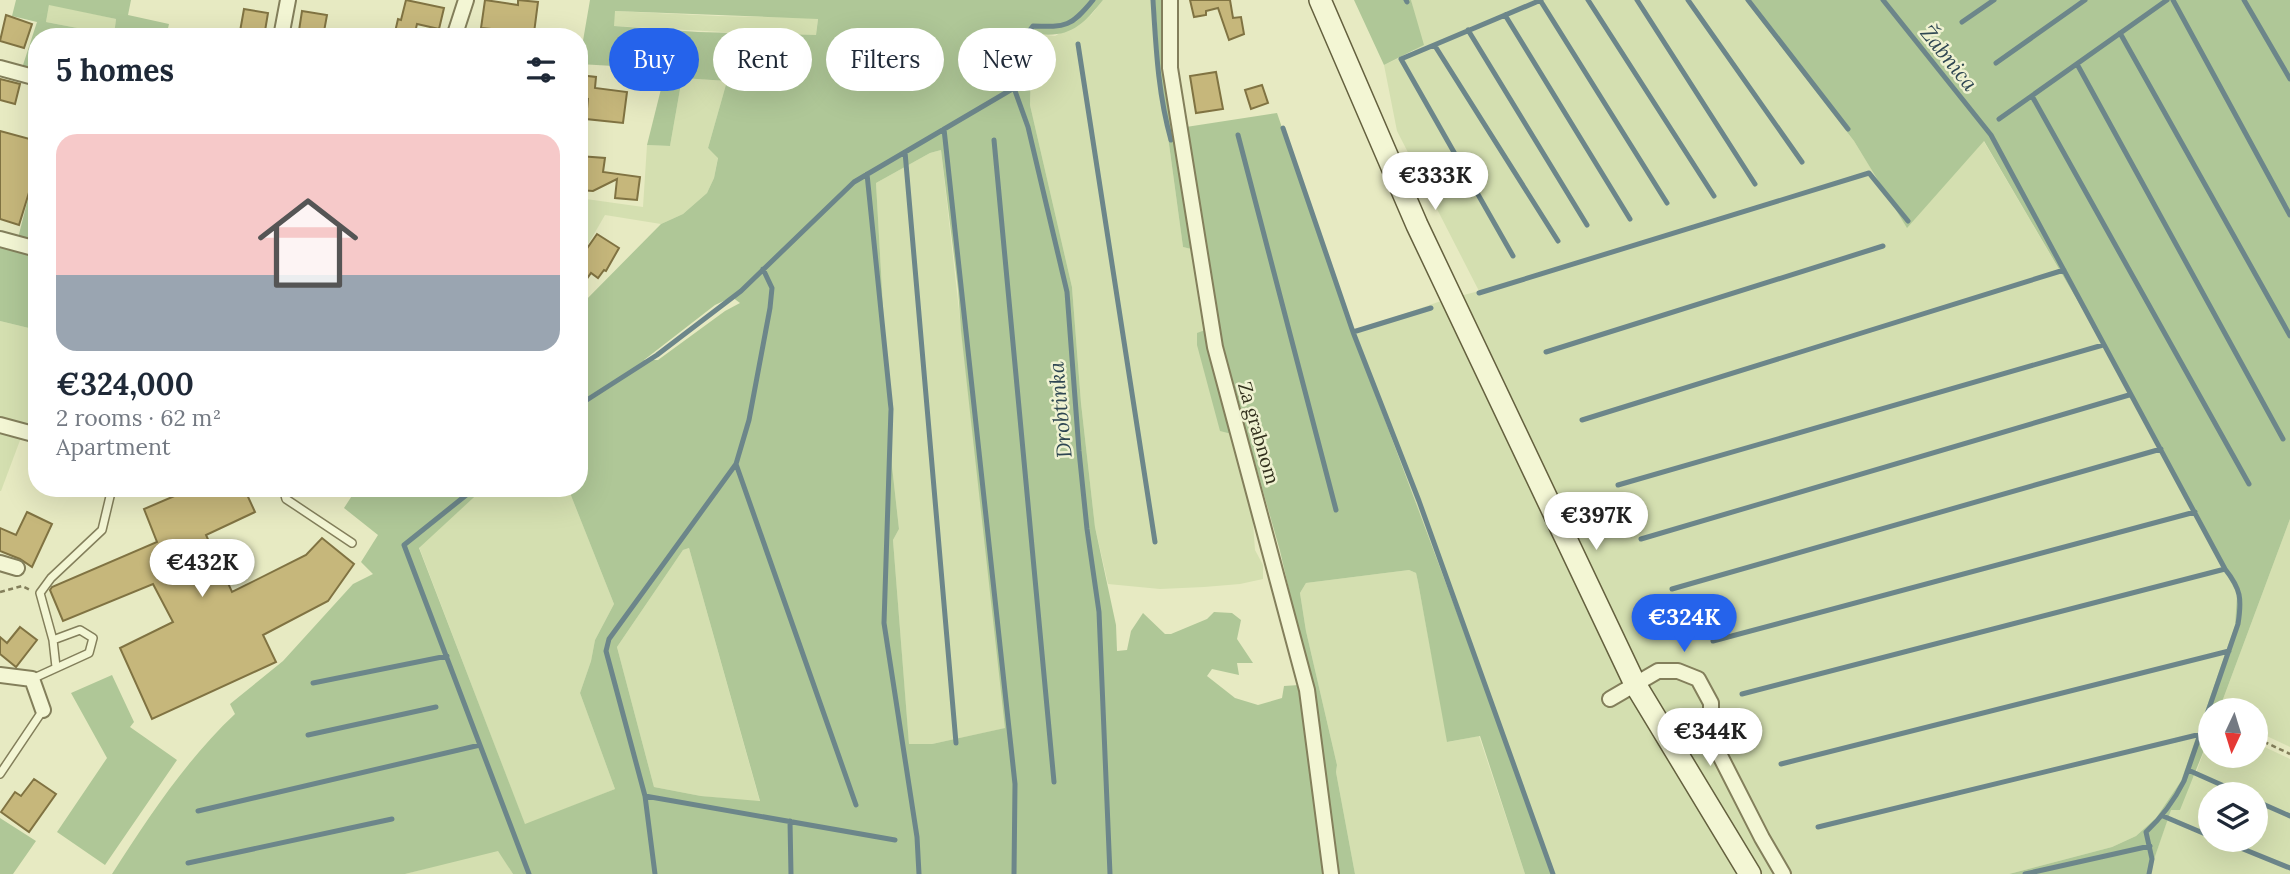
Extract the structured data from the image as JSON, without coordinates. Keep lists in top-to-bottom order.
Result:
{
  "streets": {
    "street": ["Za grabnom"]
  },
  "water": ["Žabnica", "Drobtinka"],
  "north": "bottom",
  "page": {
    "chip": [
      "Buy",
      "Rent",
      "Filters",
      "New"
    ],
    "heading": "5 homes",
    "list": [
      {
        "name": "€324,000",
        "note": "2 rooms · 62 m² · Apartment"
      }
    ],
    "price": [
      "€333K",
      "€397K",
      "€432K",
      "€324K",
      "€344K"
    ]
  }
}
